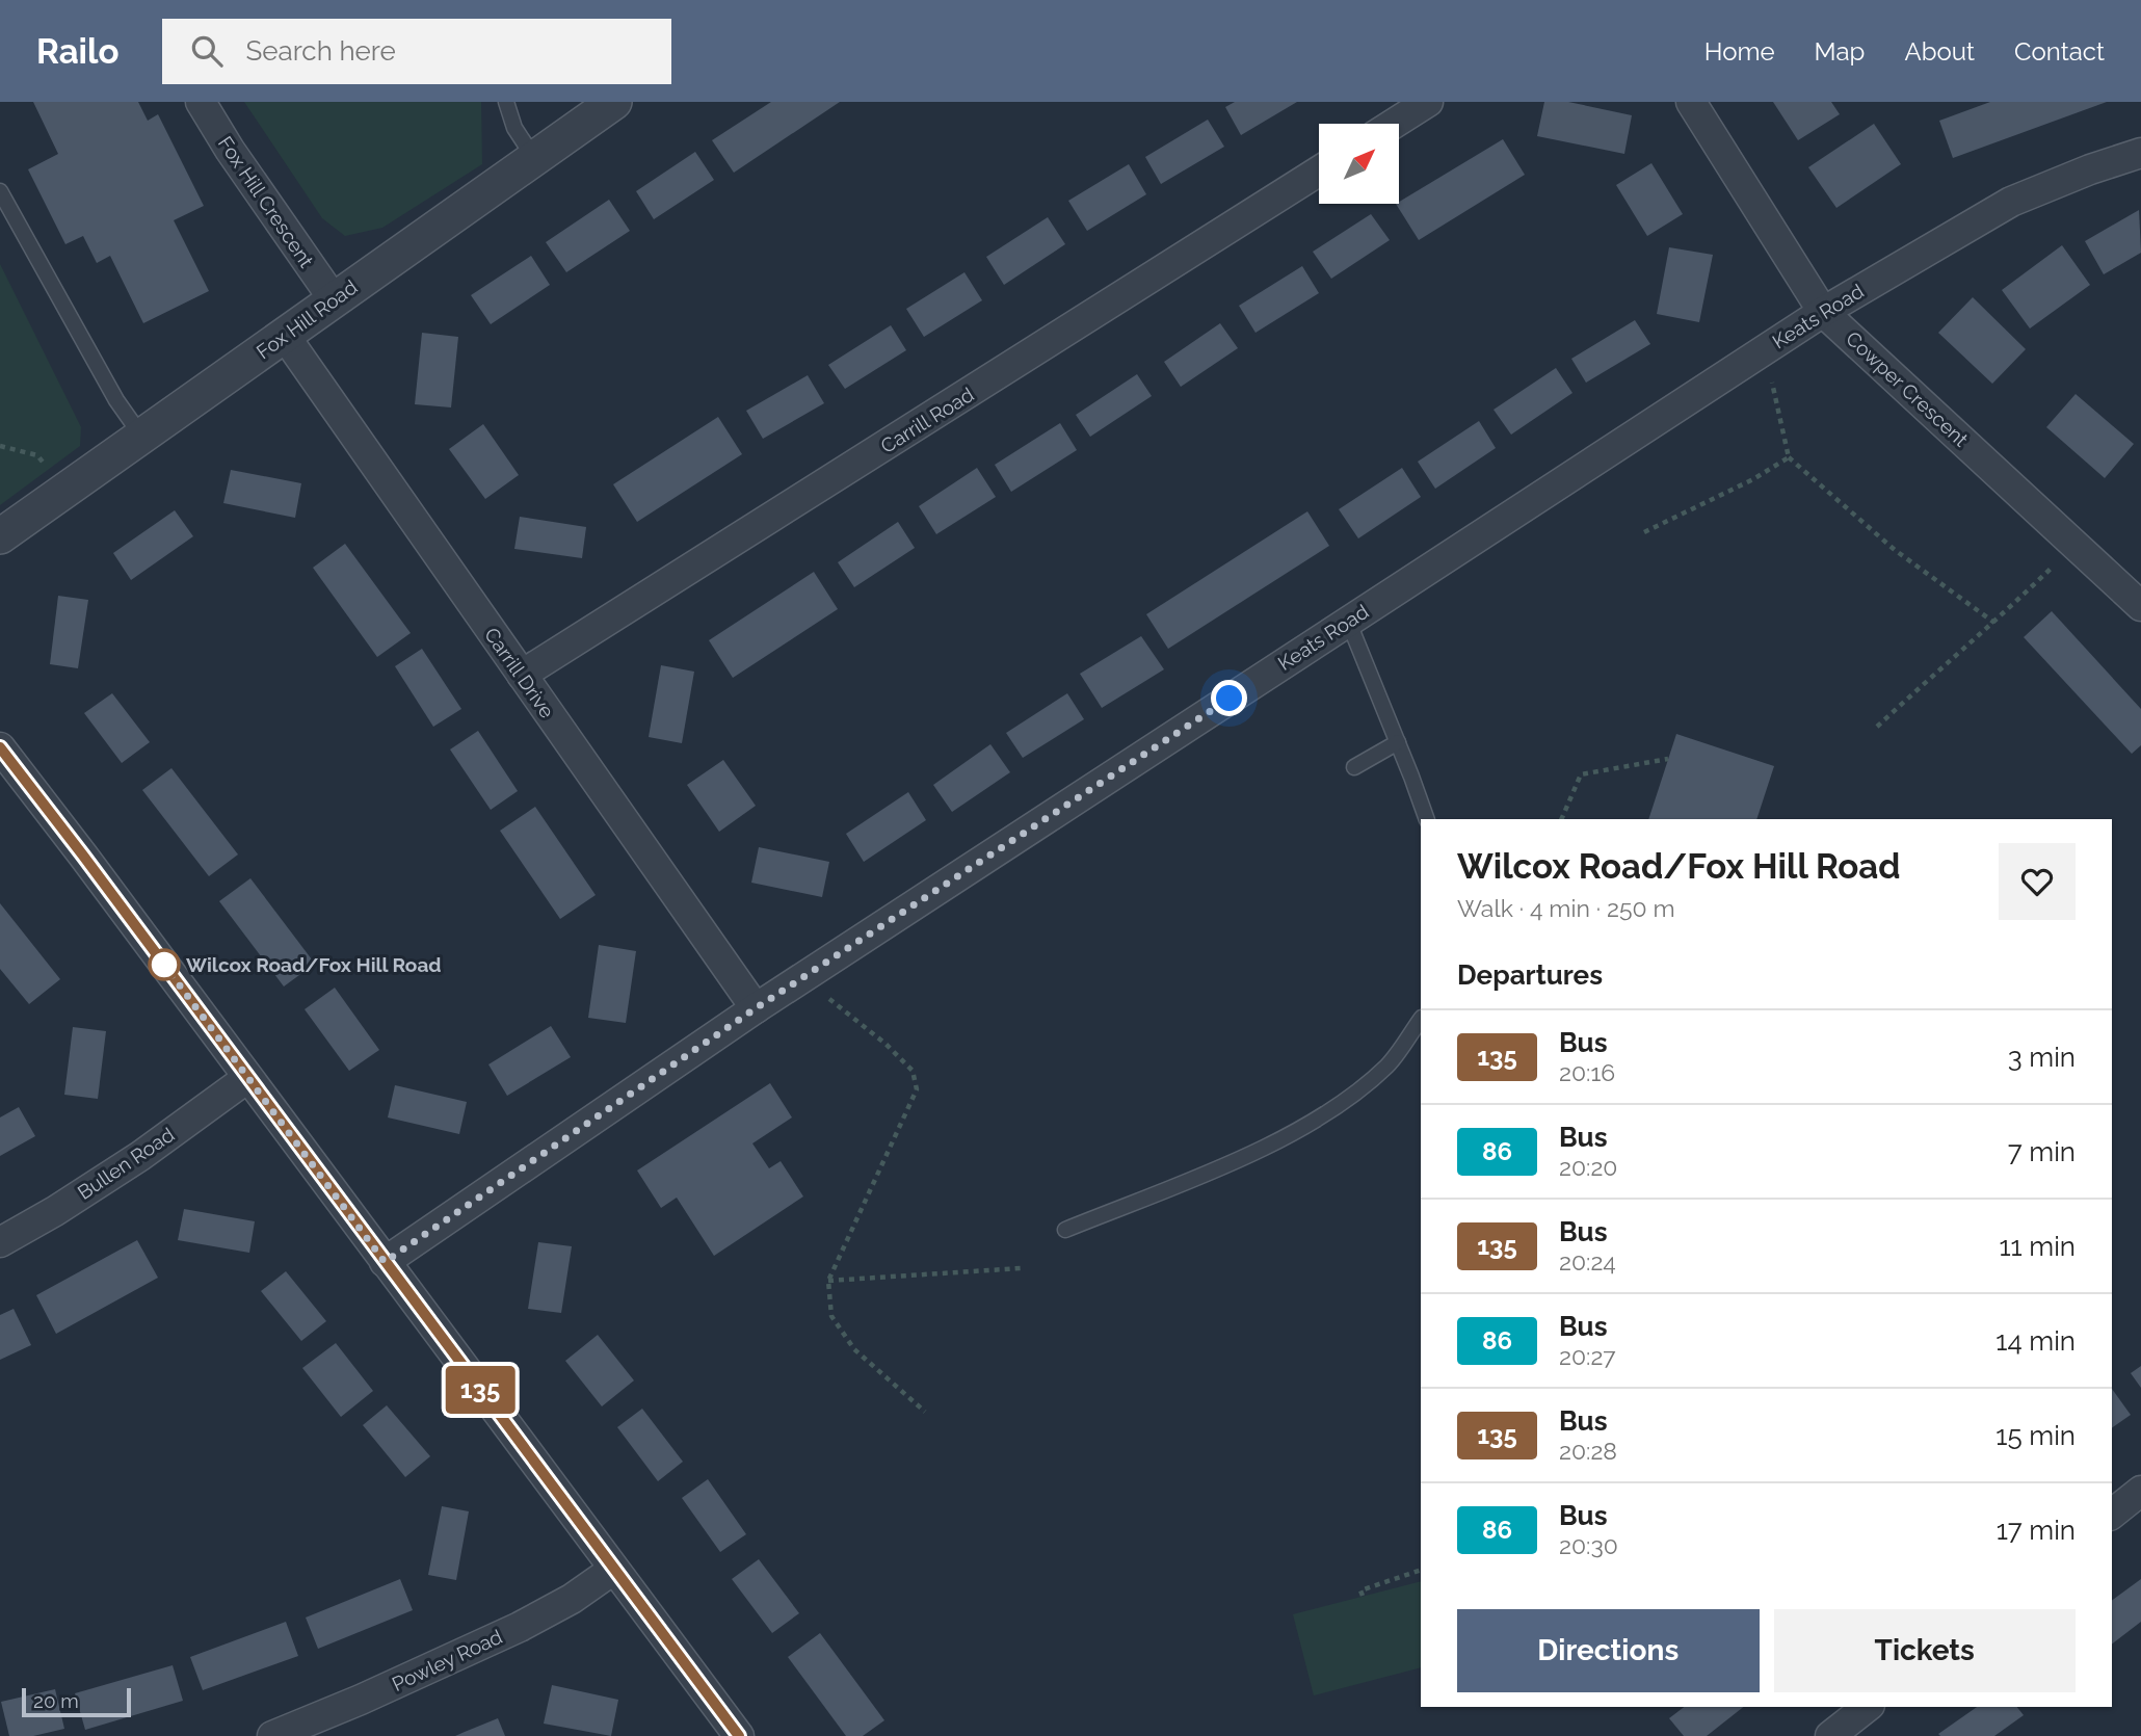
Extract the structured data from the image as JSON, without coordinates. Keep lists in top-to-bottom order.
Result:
{
  "streets": {
    "street": [
      "Fox Hill Crescent",
      "Keats Road",
      "Fox Hill Road",
      "Cowper Crescent",
      "Carrill Road",
      "Carrill Drive",
      "Bullen Road",
      "Powley Road"
    ]
  },
  "crossings": [
    ["Fox Hill Crescent", "Fox Hill Road"],
    ["Keats Road", "Cowper Crescent"],
    ["Keats Road", "Carrill Drive"],
    ["Fox Hill Road", "Carrill Drive"],
    ["Carrill Road", "Carrill Drive"]
  ],
  "places": ["Wilcox Road/Fox Hill Road"],
  "lines": ["bus line 135"],
  "scale_bar": "20 m",
  "north": "top right",
  "page": {
    "header": "Railo",
    "search": "Search here",
    "nav": [
      "Home",
      "Map",
      "About",
      "Contact"
    ],
    "on_map": "135",
    "heading": [
      ["Wilcox Road/Fox Hill Road", "Walk · 4 min · 250 m"],
      "Departures"
    ],
    "list": [
      {
        "mark": "135",
        "name": "Bus",
        "note": "20:16",
        "value": "3 min"
      },
      {
        "mark": "86",
        "name": "Bus",
        "note": "20:20",
        "value": "7 min"
      },
      {
        "mark": "135",
        "name": "Bus",
        "note": "20:24",
        "value": "11 min"
      },
      {
        "mark": "86",
        "name": "Bus",
        "note": "20:27",
        "value": "14 min"
      },
      {
        "mark": "135",
        "name": "Bus",
        "note": "20:28",
        "value": "15 min"
      },
      {
        "mark": "86",
        "name": "Bus",
        "note": "20:30",
        "value": "17 min"
      }
    ],
    "buttons": ["Directions", "Tickets"],
    "scale": "20 m"
  }
}
